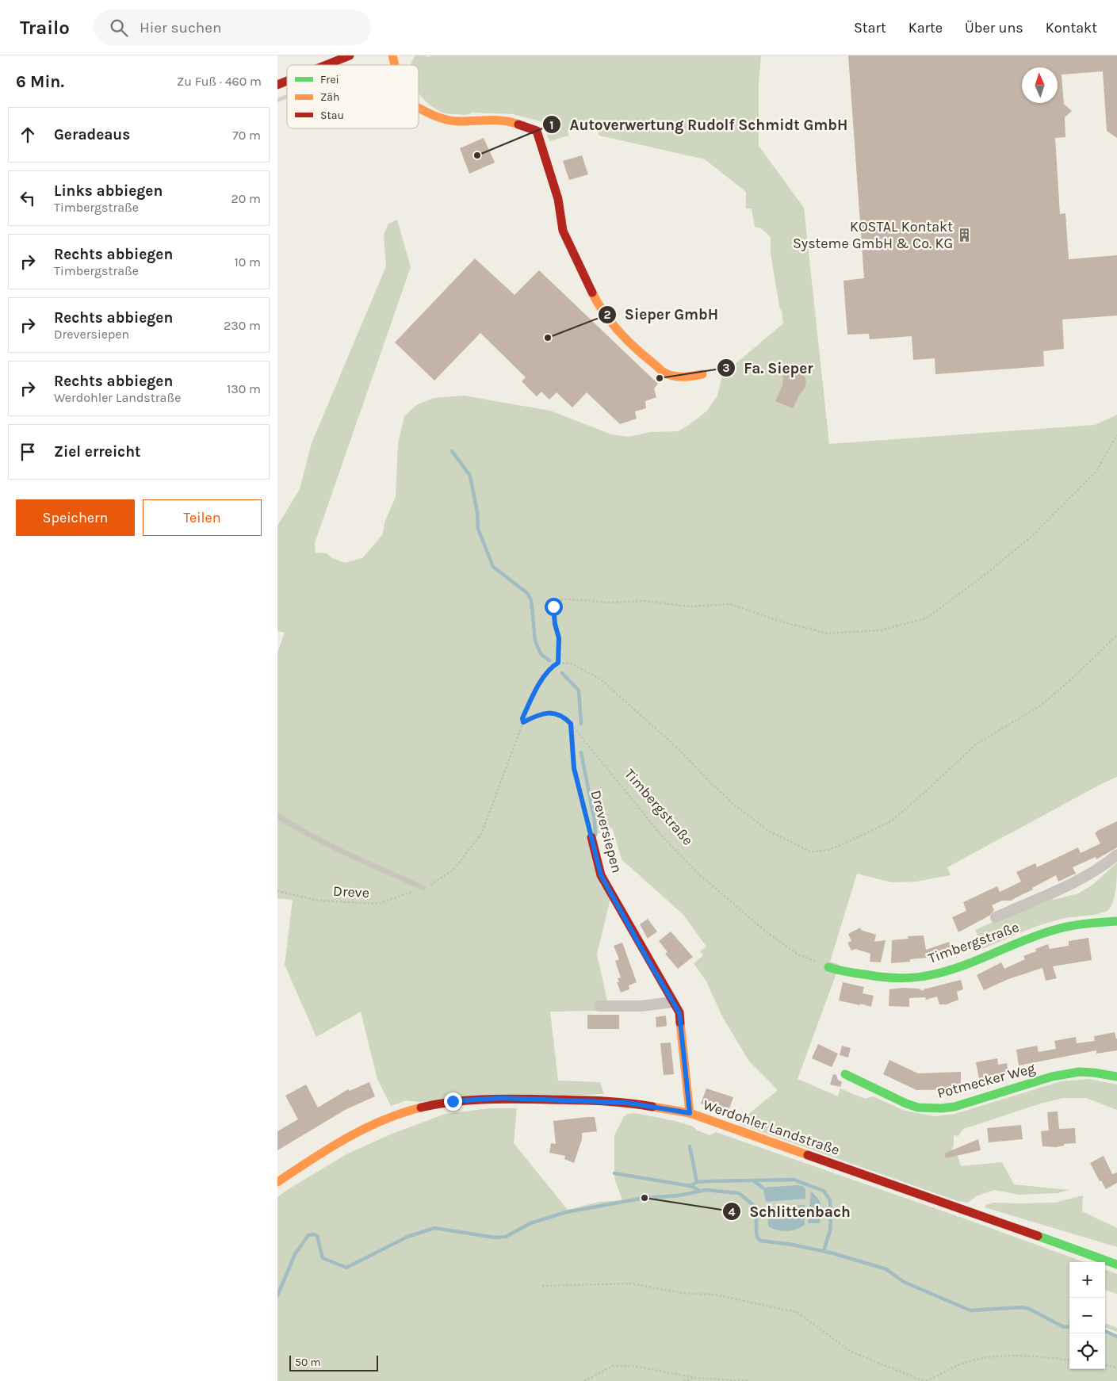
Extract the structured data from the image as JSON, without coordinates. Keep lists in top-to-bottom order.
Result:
{
  "streets": {
    "street": [
      "Timbergstraße",
      "Dreversiepen",
      "Potmecker Weg",
      "Werdohler Landstraße"
    ],
    "path": ["Dreve"]
  },
  "crossings": [
    ["Timbergstraße", "Dreversiepen"],
    ["Dreversiepen", "Werdohler Landstraße"]
  ],
  "places": {
    "other": [
      "Autoverwertung Rudolf Schmidt GmbH",
      "Sieper GmbH",
      "Fa. Sieper",
      "Schlittenbach"
    ],
    "building": ["KOSTAL Kontakt Systeme GmbH & Co. KG"]
  },
  "legend": ["Frei", "Zäh", "Stau"],
  "scale_bar": "50 m",
  "north": "top",
  "page": {
    "header": "Trailo",
    "search": "Hier suchen",
    "nav": [
      "Start",
      "Karte",
      "Über uns",
      "Kontakt"
    ],
    "heading": ["6 Min.", "Zu Fuß · 460 m"],
    "list": [
      ["Geradeaus", "70 m"],
      ["Links abbiegen", "Timbergstraße", "20 m"],
      ["Rechts abbiegen", "Timbergstraße", "10 m"],
      ["Rechts abbiegen", "Dreversiepen", "230 m"],
      ["Rechts abbiegen", "Werdohler Landstraße", "130 m"],
      "Ziel erreicht"
    ],
    "buttons": ["Speichern", "Teilen"],
    "map_buttons": ["+", "−"],
    "scale": "50 m"
  }
}
